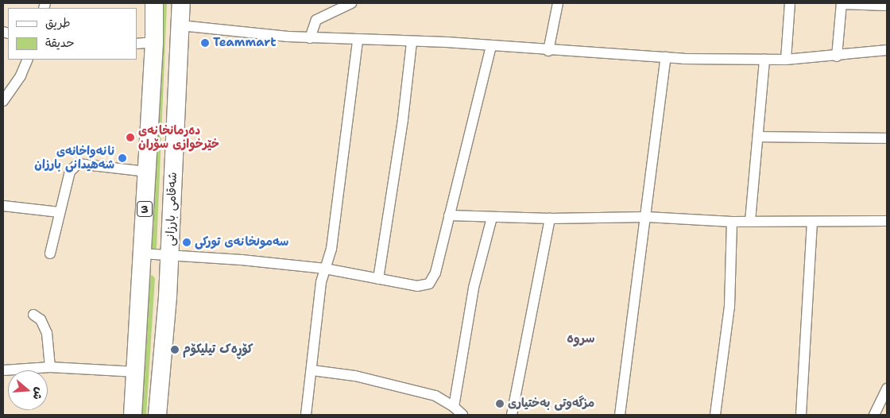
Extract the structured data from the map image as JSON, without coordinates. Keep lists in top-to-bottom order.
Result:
{
  "streets": {
    "highway": ["3", "شەقامی بارزانی"]
  },
  "districts": ["سروە"],
  "places": [
    "Teammart",
    "دەرمانخانەی خێرخوازی سۆران",
    "نانەواخانەی شەهیدانی بارزان",
    "سەمونخانەی تورکی",
    "کۆڕەک تیلیکۆم",
    "مزگەوتی بەختیاری"
  ],
  "legend": ["طريق", "حديقة"],
  "north": "right"
}
